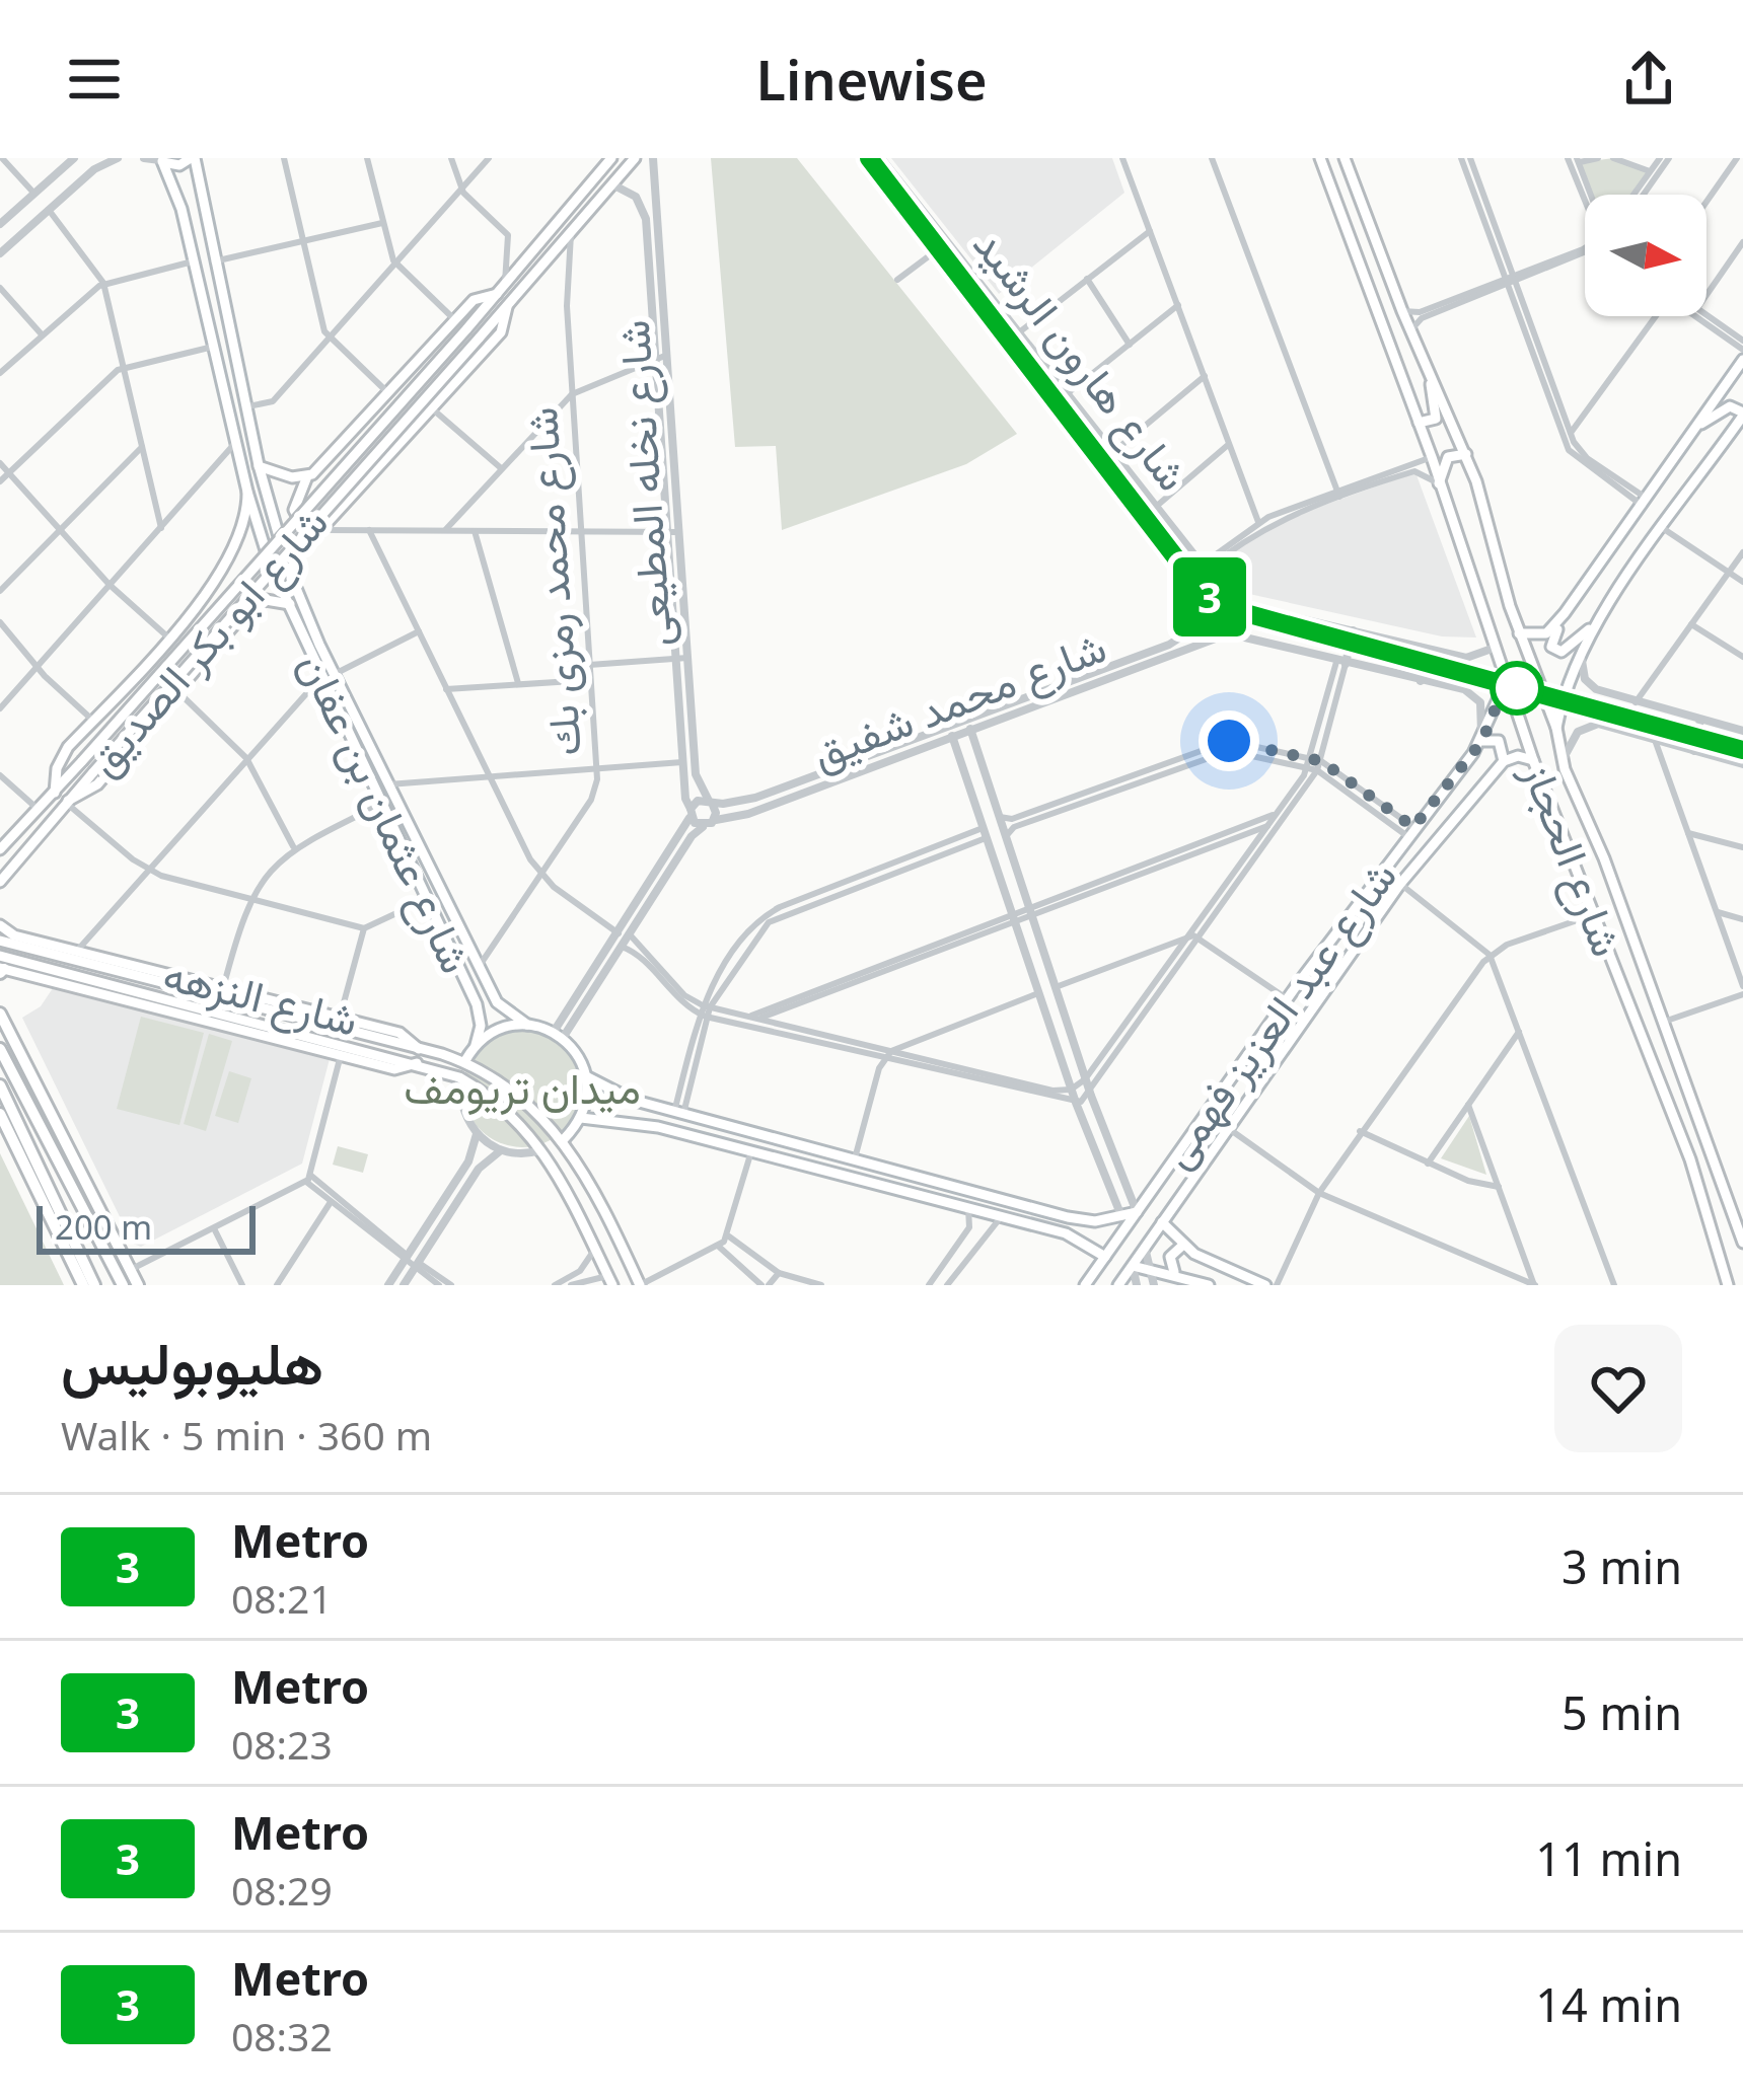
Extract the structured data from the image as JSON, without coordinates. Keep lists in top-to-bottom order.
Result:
{
  "streets": {
    "main road": [
      "شارع ابو بكر الصديق",
      "شارع عثمان بن عفان",
      "شارع الحجاز",
      "شارع النزهه",
      "شارع عبد العزيز فهمى"
    ],
    "street": [
      "شارع هارون الرشيد",
      "شارع نخله المطيعى",
      "شارع محمد رمزى بك",
      "شارع محمد شفيق"
    ]
  },
  "crossings": [
    ["شارع هارون الرشيد", "شارع محمد شفيق"],
    ["شارع نخله المطيعى", "شارع ابو بكر الصديق"],
    ["شارع نخله المطيعى", "شارع محمد شفيق"],
    ["شارع محمد رمزى بك", "شارع ابو بكر الصديق"],
    ["شارع محمد رمزى بك", "شارع عثمان بن عفان"],
    ["شارع ابو بكر الصديق", "شارع عثمان بن عفان"],
    ["شارع الحجاز", "شارع عبد العزيز فهمى"]
  ],
  "parks": ["ميدان تريومف"],
  "lines": ["metro line 3"],
  "scale_bar": "200 m",
  "north": "right",
  "page": {
    "header": "Linewise",
    "on_map": "3",
    "scale": "200 m",
    "heading": ["هليوبوليس", "Walk · 5 min · 360 m"],
    "list": [
      {
        "mark": "3",
        "name": "Metro",
        "note": "08:21",
        "value": "3 min"
      },
      {
        "mark": "3",
        "name": "Metro",
        "note": "08:23",
        "value": "5 min"
      },
      {
        "mark": "3",
        "name": "Metro",
        "note": "08:29",
        "value": "11 min"
      },
      {
        "mark": "3",
        "name": "Metro",
        "note": "08:32",
        "value": "14 min"
      }
    ]
  }
}
